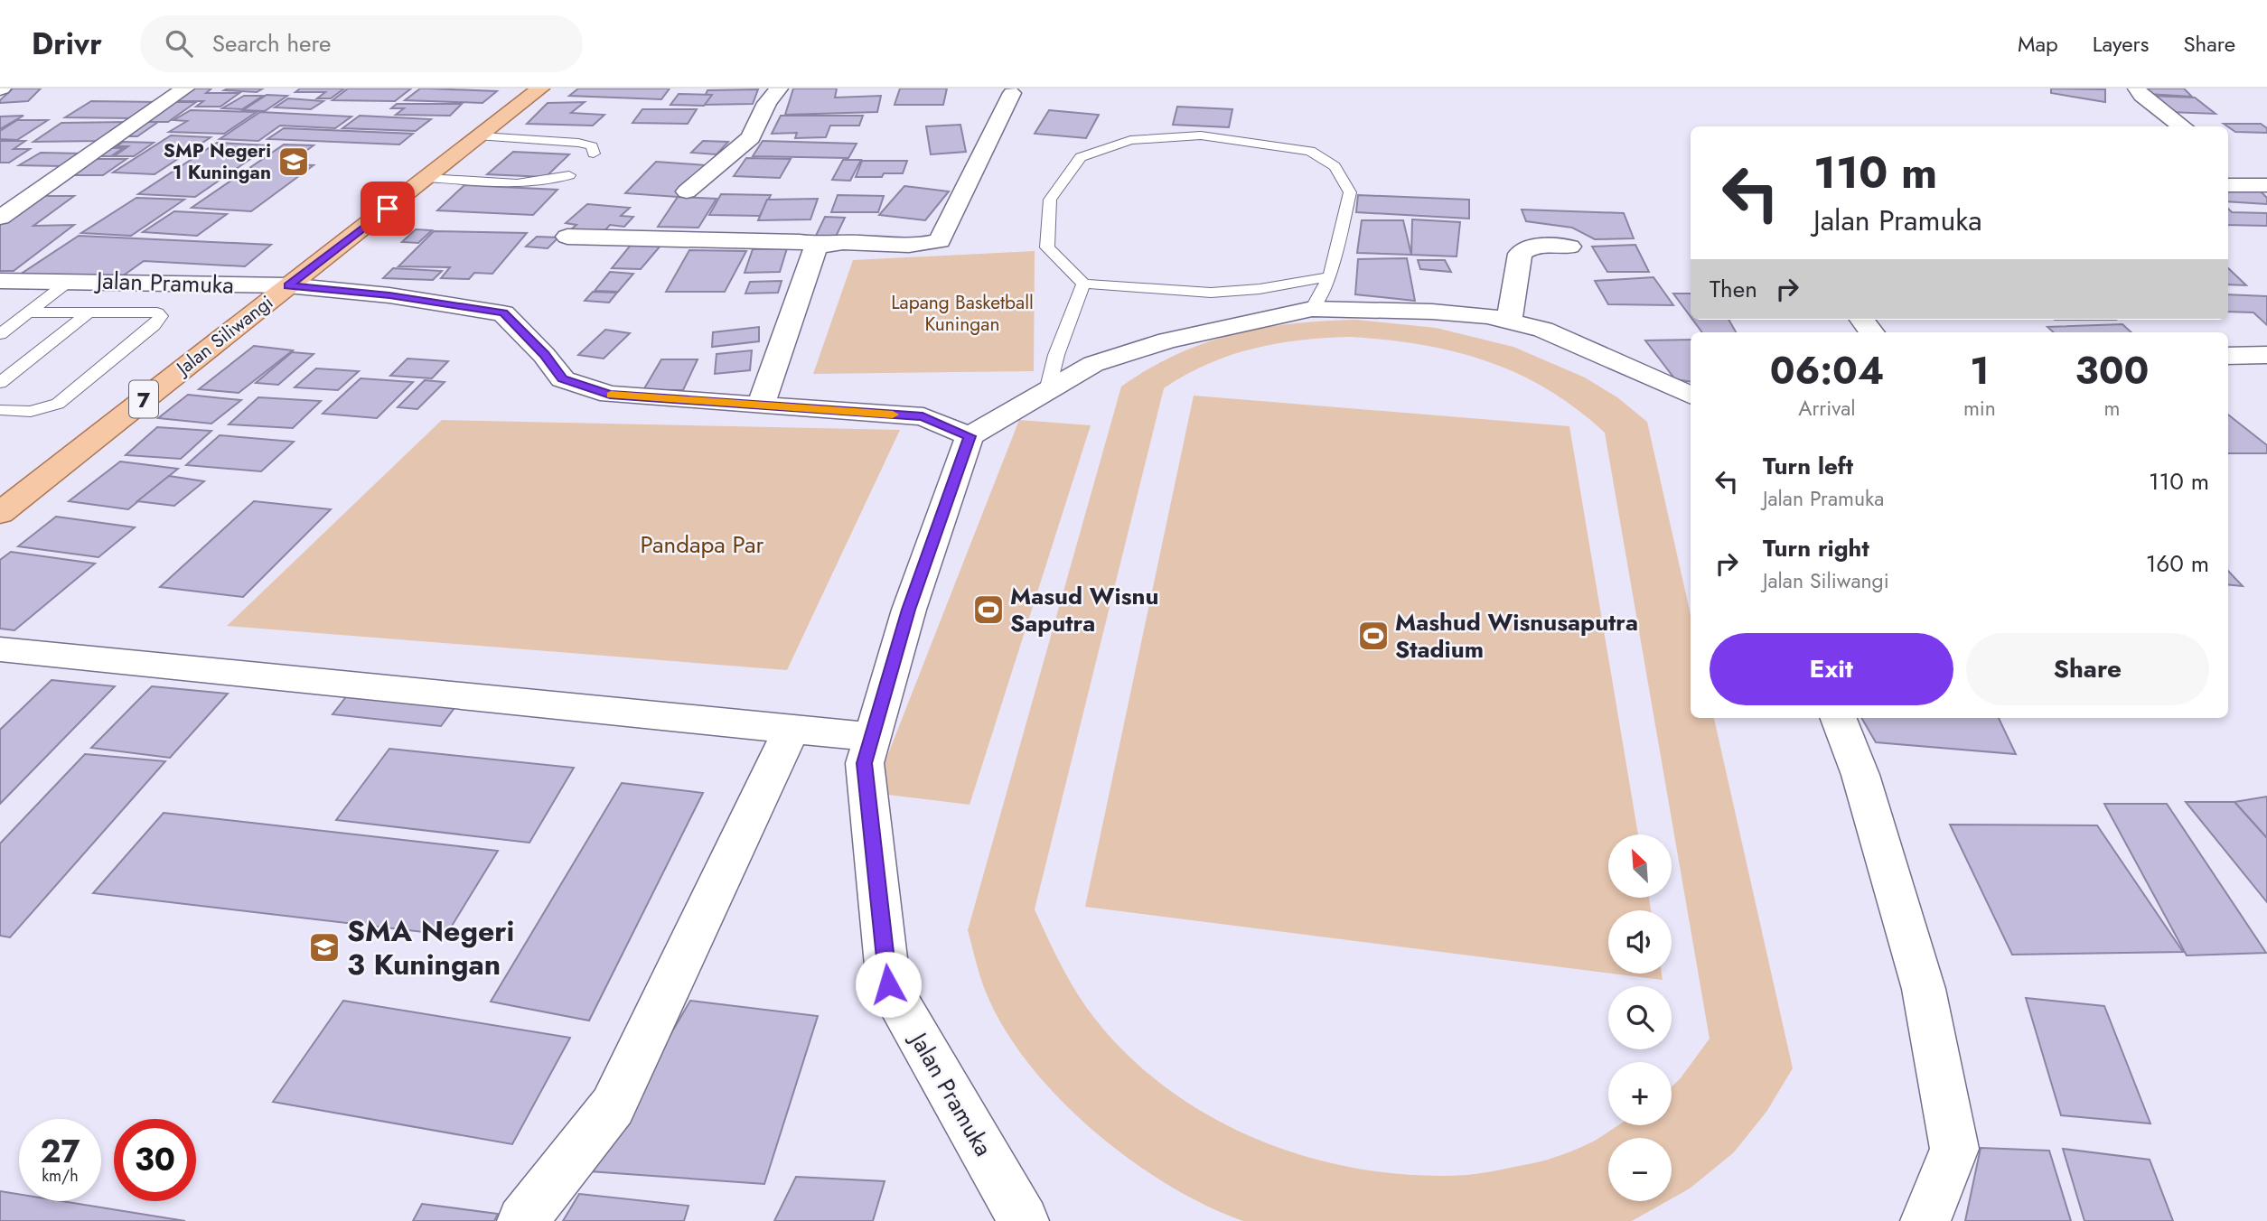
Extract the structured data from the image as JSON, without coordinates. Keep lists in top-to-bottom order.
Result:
{
  "streets": {
    "main road": ["Jalan Siliwangi", "7"],
    "street": ["Jalan Pramuka"]
  },
  "crossings": [
    ["Jalan Pramuka", "Jalan Siliwangi"]
  ],
  "parks": ["Lapang Basketball Kuningan", "Pandapa Par"],
  "places": {
    "school or university": ["SMP Negeri 1 Kuningan", "SMA Negeri 3 Kuningan"],
    "sports": ["Masud Wisnu Saputra", "Mashud Wisnusaputra Stadium"]
  },
  "north": "top left",
  "page": {
    "header": "Drivr",
    "search": "Search here",
    "nav": ["Map", "Layers", "Share"],
    "turn": ["110 m", "Jalan Pramuka"],
    "then": "Then",
    "eta": [
      "06:04",
      "Arrival",
      "1",
      "min",
      "300",
      "m"
    ],
    "list": [
      {
        "name": "Turn left",
        "note": "Jalan Pramuka",
        "value": "110 m"
      },
      {
        "name": "Turn right",
        "note": "Jalan Siliwangi",
        "value": "160 m"
      }
    ],
    "buttons": ["Exit", "Share"],
    "map_buttons": ["+", "−"],
    "speed": "27 km/h",
    "limit": "30"
  }
}
